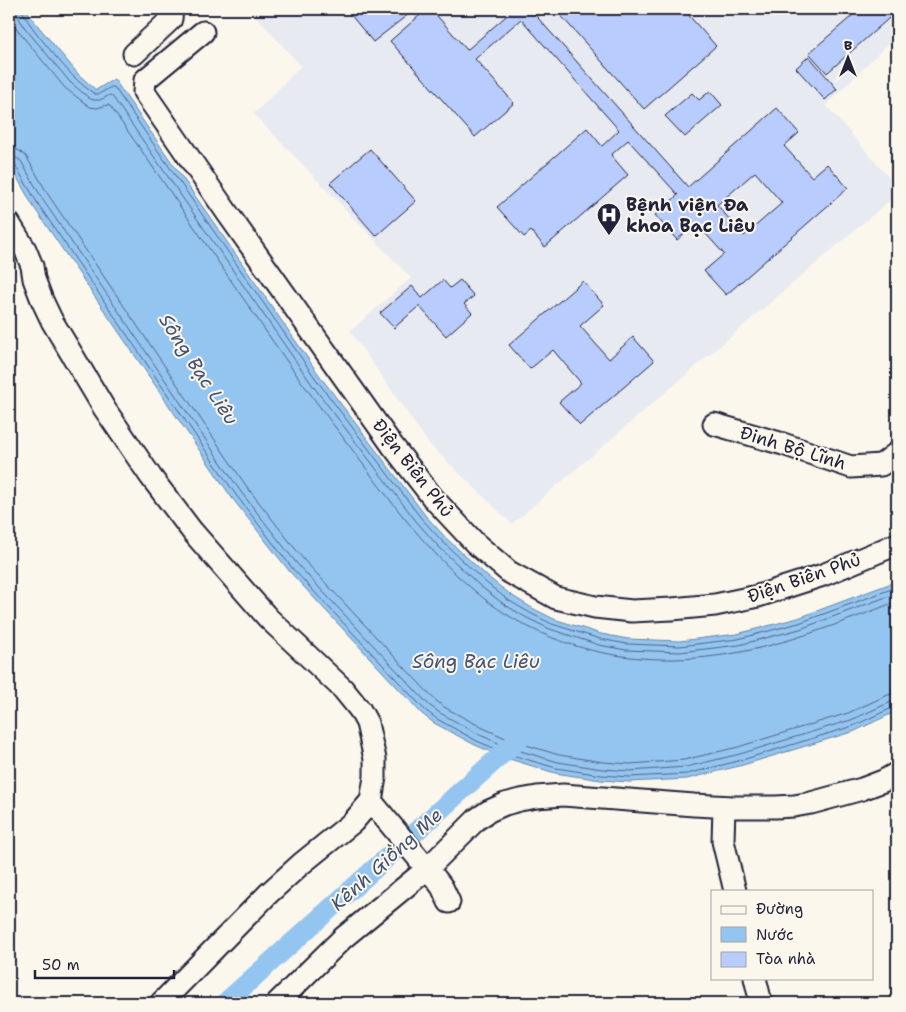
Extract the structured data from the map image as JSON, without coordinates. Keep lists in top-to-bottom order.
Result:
{
  "streets": {
    "street": ["Đinh Bộ Lĩnh", "Điện Biên Phủ"]
  },
  "water": ["Sông Bạc Liêu", "Kênh Giồng Me"],
  "places": {
    "hospital": ["Bệnh viện Đa khoa Bạc Liêu"]
  },
  "legend": ["Đường", "Nước", "Tòa nhà"],
  "scale_bar": "50 m",
  "north": "top"
}
